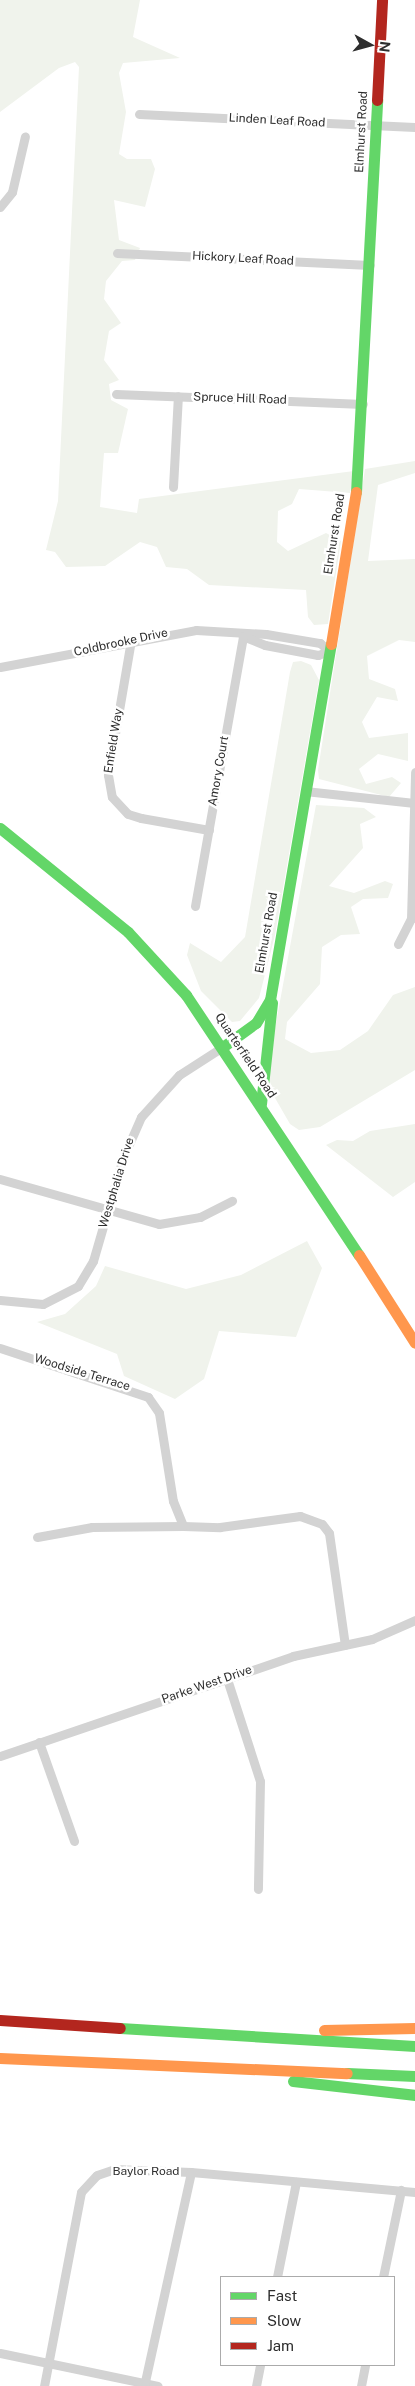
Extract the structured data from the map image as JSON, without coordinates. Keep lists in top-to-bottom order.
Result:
{
  "streets": {
    "main road": ["Elmhurst Road", "Quarterfield Road"],
    "street": [
      "Linden Leaf Road",
      "Hickory Leaf Road",
      "Spruce Hill Road",
      "Coldbrooke Drive",
      "Enfield Way",
      "Amory Court",
      "Westphalia Drive",
      "Woodside Terrace",
      "Parke West Drive",
      "Baylor Road"
    ]
  },
  "crossings": [
    ["Linden Leaf Road", "Elmhurst Road"],
    ["Elmhurst Road", "Hickory Leaf Road"],
    ["Elmhurst Road", "Spruce Hill Road"],
    ["Elmhurst Road", "Coldbrooke Drive"],
    ["Elmhurst Road", "Quarterfield Road"],
    ["Elmhurst Road", "Westphalia Drive"],
    ["Coldbrooke Drive", "Enfield Way"],
    ["Coldbrooke Drive", "Amory Court"],
    ["Enfield Way", "Amory Court"],
    ["Quarterfield Road", "Westphalia Drive"]
  ],
  "legend": ["Fast", "Slow", "Jam"],
  "north": "right"
}
